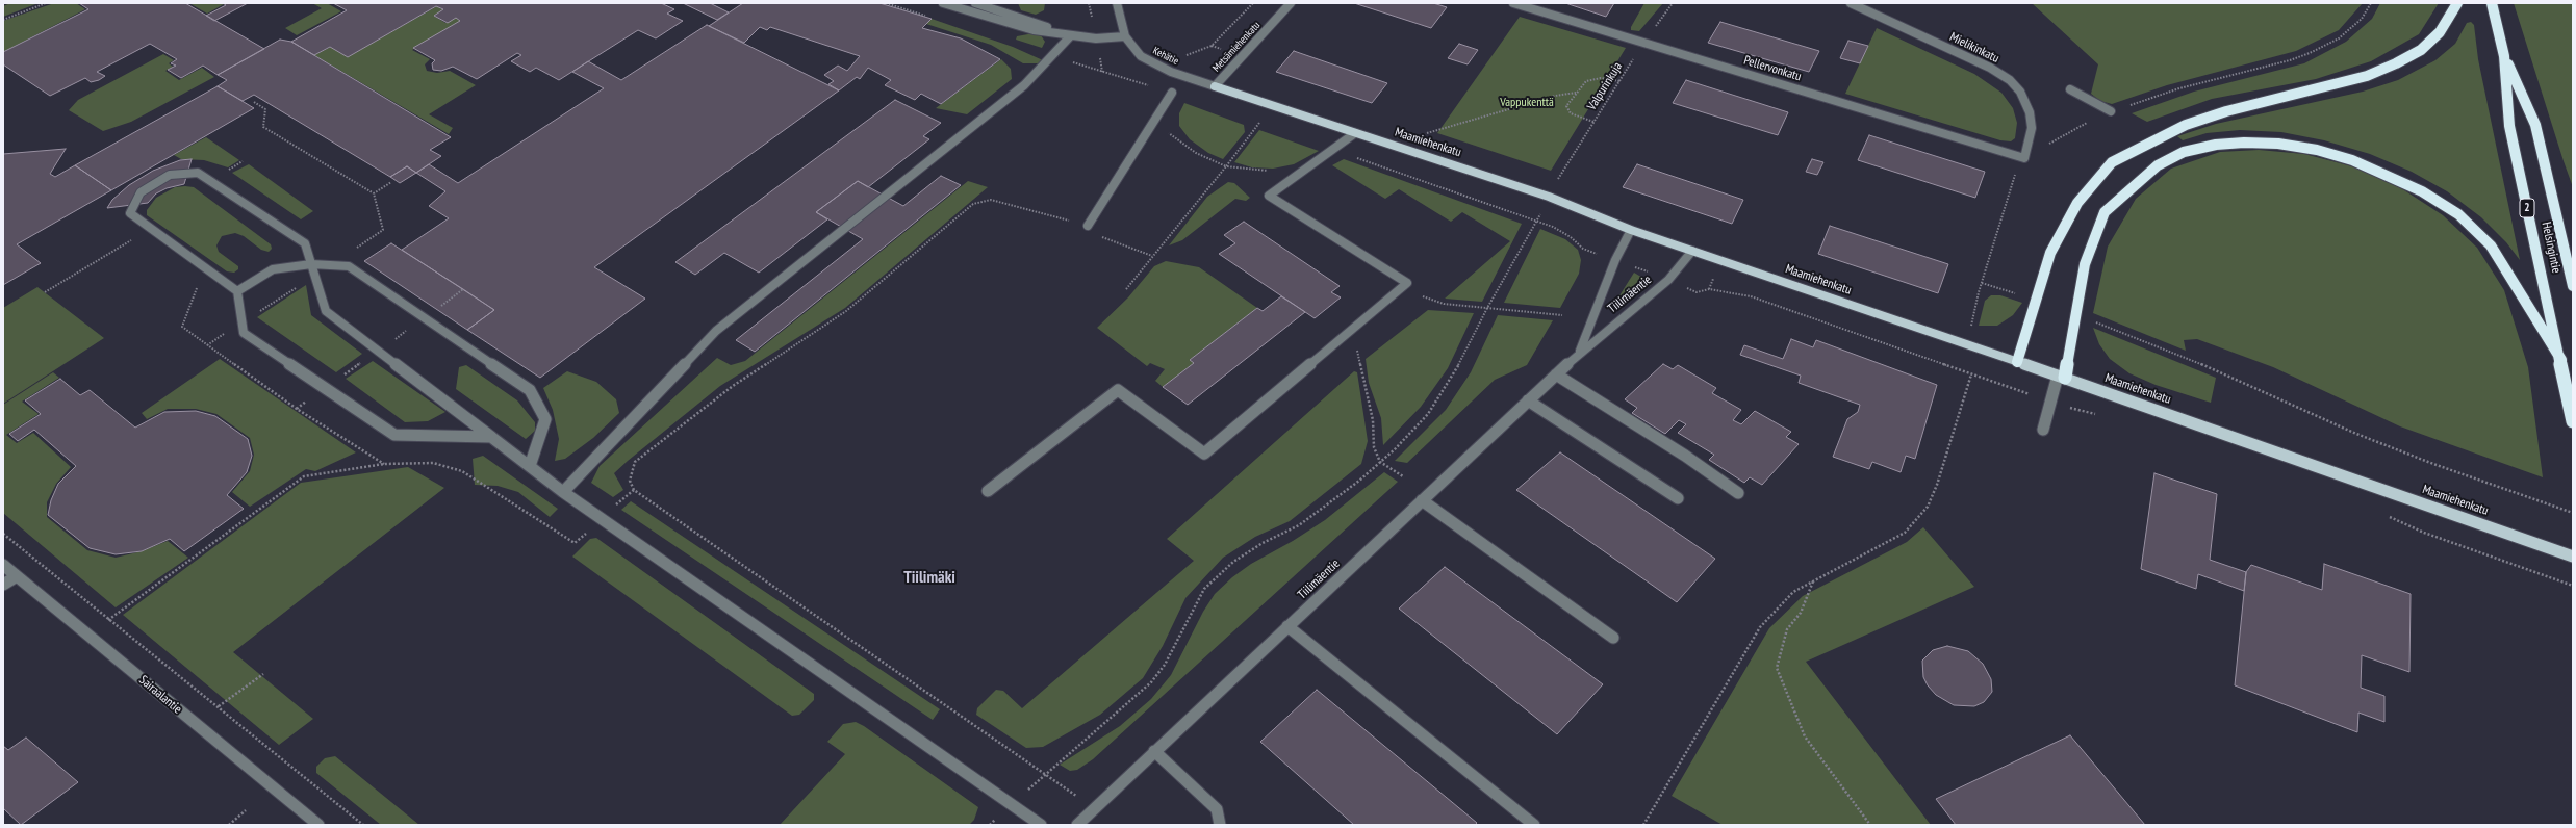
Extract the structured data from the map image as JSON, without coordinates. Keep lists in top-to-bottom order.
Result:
{
  "streets": {
    "highway": ["2", "Helsingintie"],
    "main road": ["Maamiehenkatu"],
    "street": [
      "Metsämiehenkatu",
      "Mielikinkatu",
      "Kehätie",
      "Pellervonkatu",
      "Tiilimäentie",
      "Sairaalantie"
    ],
    "path": ["Valpurinkuja"]
  },
  "crossings": [
    ["Metsämiehenkatu", "Kehätie"],
    ["Metsämiehenkatu", "Maamiehenkatu"],
    ["Mielikinkatu", "Pellervonkatu"],
    ["Kehätie", "Maamiehenkatu"],
    ["Pellervonkatu", "Valpurinkuja"],
    ["Maamiehenkatu", "Tiilimäentie"]
  ],
  "districts": ["Tiilimäki"],
  "parks": ["Vappukenttä"]
}
